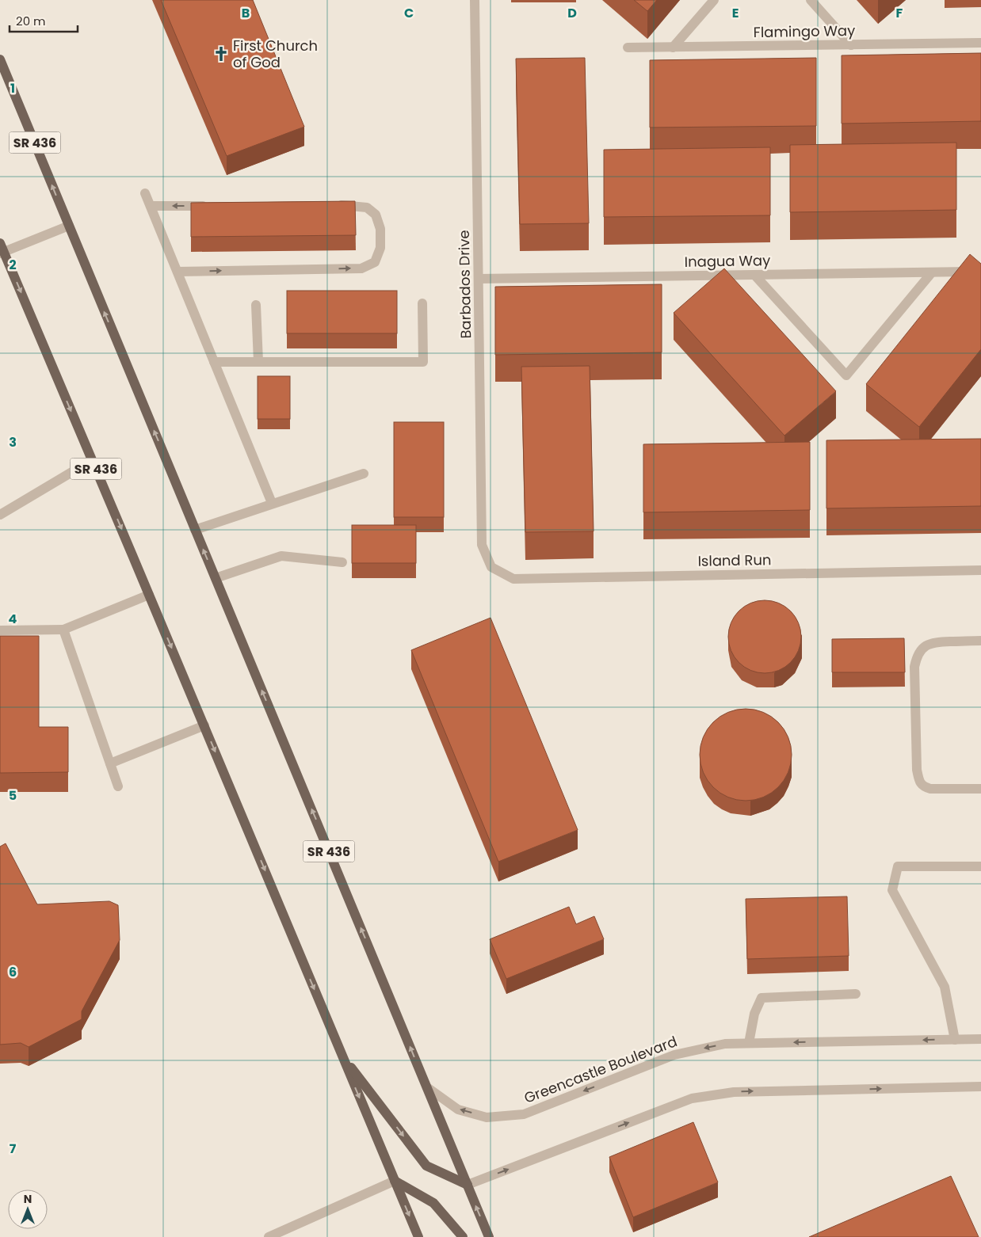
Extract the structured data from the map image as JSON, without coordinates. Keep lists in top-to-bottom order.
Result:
{
  "streets": {
    "main road": ["SR 436"],
    "street": [
      "Flamingo Way",
      "Inagua Way",
      "Barbados Drive",
      "Island Run",
      "Greencastle Boulevard"
    ]
  },
  "crossings": [
    ["SR 436", "Greencastle Boulevard"],
    ["Inagua Way", "Barbados Drive"],
    ["Barbados Drive", "Island Run"]
  ],
  "places": {
    "church": ["First Church of God"]
  },
  "scale_bar": "20 m",
  "north": "top",
  "grid": {
    "columns": [
      "B",
      "C",
      "D",
      "E",
      "F"
    ],
    "rows": [
      "1",
      "2",
      "3",
      "4",
      "5",
      "6",
      "7"
    ]
  }
}
